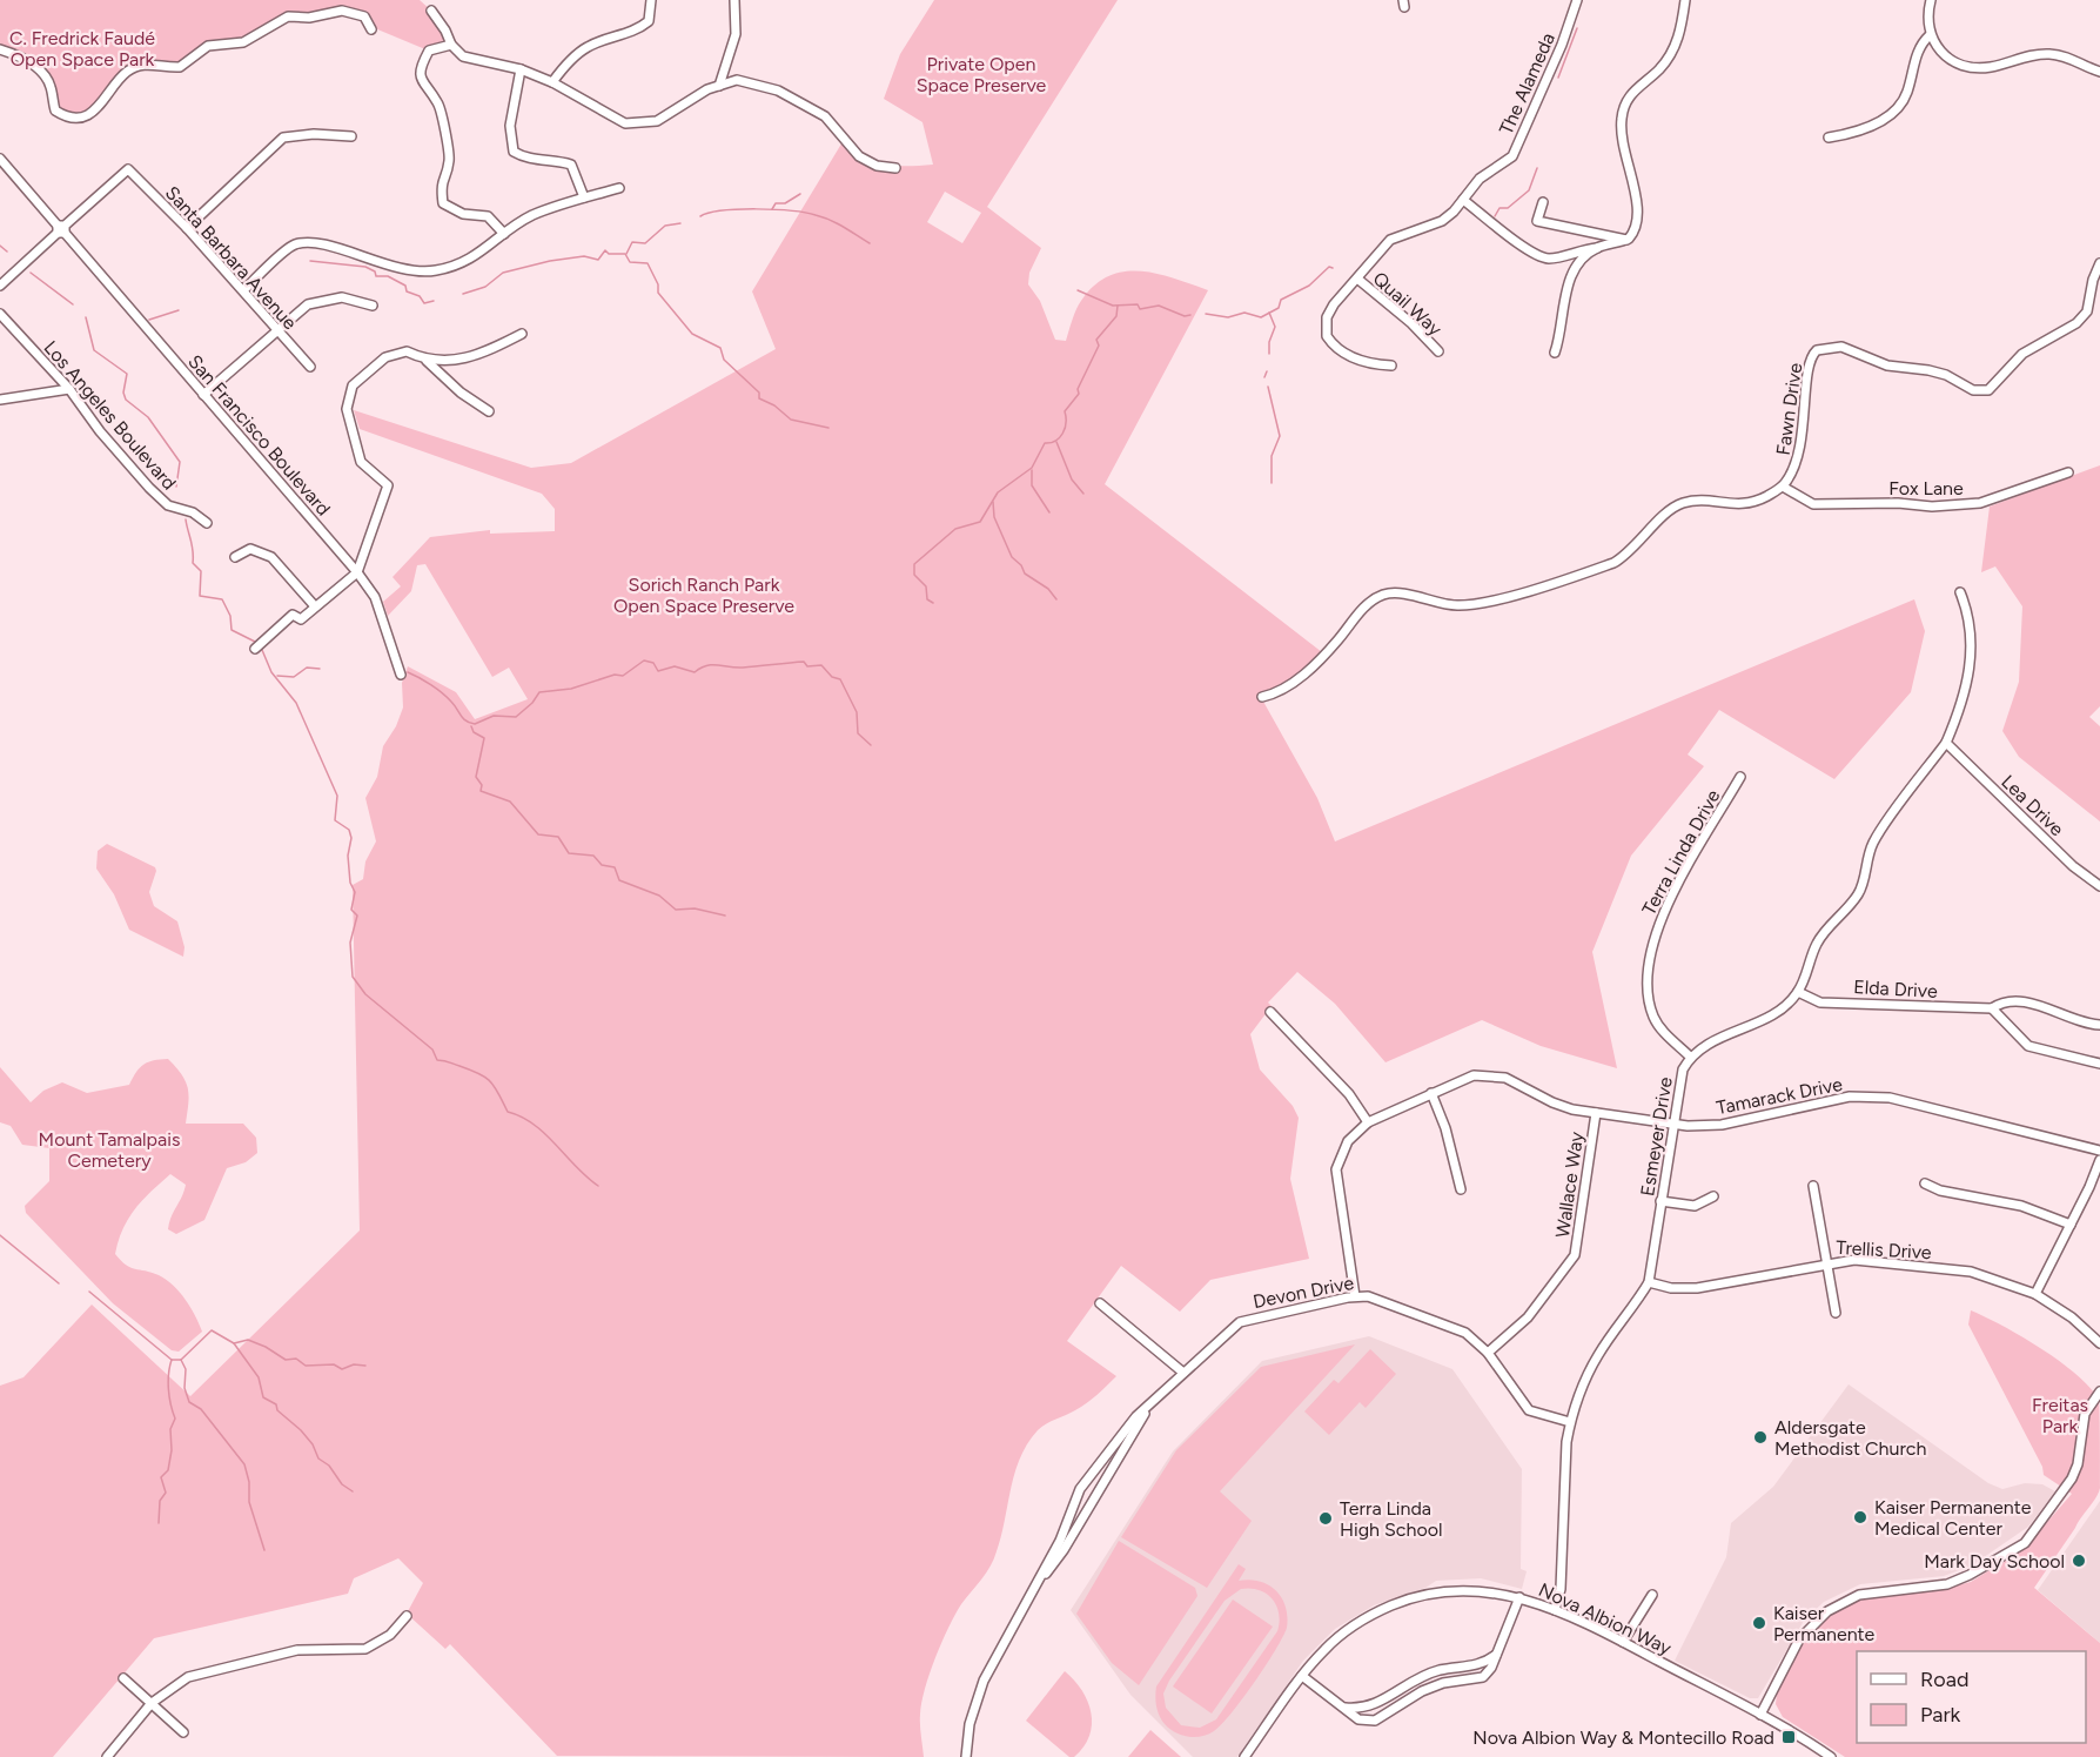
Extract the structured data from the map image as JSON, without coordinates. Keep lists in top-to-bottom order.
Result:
{
  "streets": {
    "street": [
      "The Alameda",
      "Santa Barbara Avenue",
      "Quail Way",
      "Fawn Drive",
      "Los Angeles Boulevard",
      "San Francisco Boulevard",
      "Fox Lane",
      "Lea Drive",
      "Terra Linda Drive",
      "Elda Drive",
      "Tamarack Drive",
      "Esmeyer Drive",
      "Wallace Way",
      "Trellis Drive",
      "Devon Drive",
      "Nova Albion Way"
    ]
  },
  "crossings": [
    ["The Alameda", "Quail Way"],
    ["Santa Barbara Avenue", "San Francisco Boulevard"],
    ["Fawn Drive", "Fox Lane"],
    ["Lea Drive", "Esmeyer Drive"],
    ["Terra Linda Drive", "Esmeyer Drive"],
    ["Elda Drive", "Esmeyer Drive"],
    ["Tamarack Drive", "Esmeyer Drive"],
    ["Tamarack Drive", "Wallace Way"],
    ["Tamarack Drive", "Devon Drive"],
    ["Esmeyer Drive", "Trellis Drive"],
    ["Esmeyer Drive", "Devon Drive"],
    ["Esmeyer Drive", "Nova Albion Way"],
    ["Wallace Way", "Devon Drive"]
  ],
  "parks": [
    "C. Fredrick Faudé Open Space Park",
    "Private Open Space Preserve",
    "Sorich Ranch Park Open Space Preserve",
    "Mount Tamalpais Cemetery",
    "Freitas Park"
  ],
  "places": {
    "other": [
      "Aldersgate Methodist Church",
      "Kaiser Permanente Medical Center",
      "Terra Linda High School",
      "Mark Day School",
      "Kaiser Permanente"
    ],
    "transit": ["Nova Albion Way & Montecillo Road"]
  },
  "legend": ["Road", "Park"]
}
